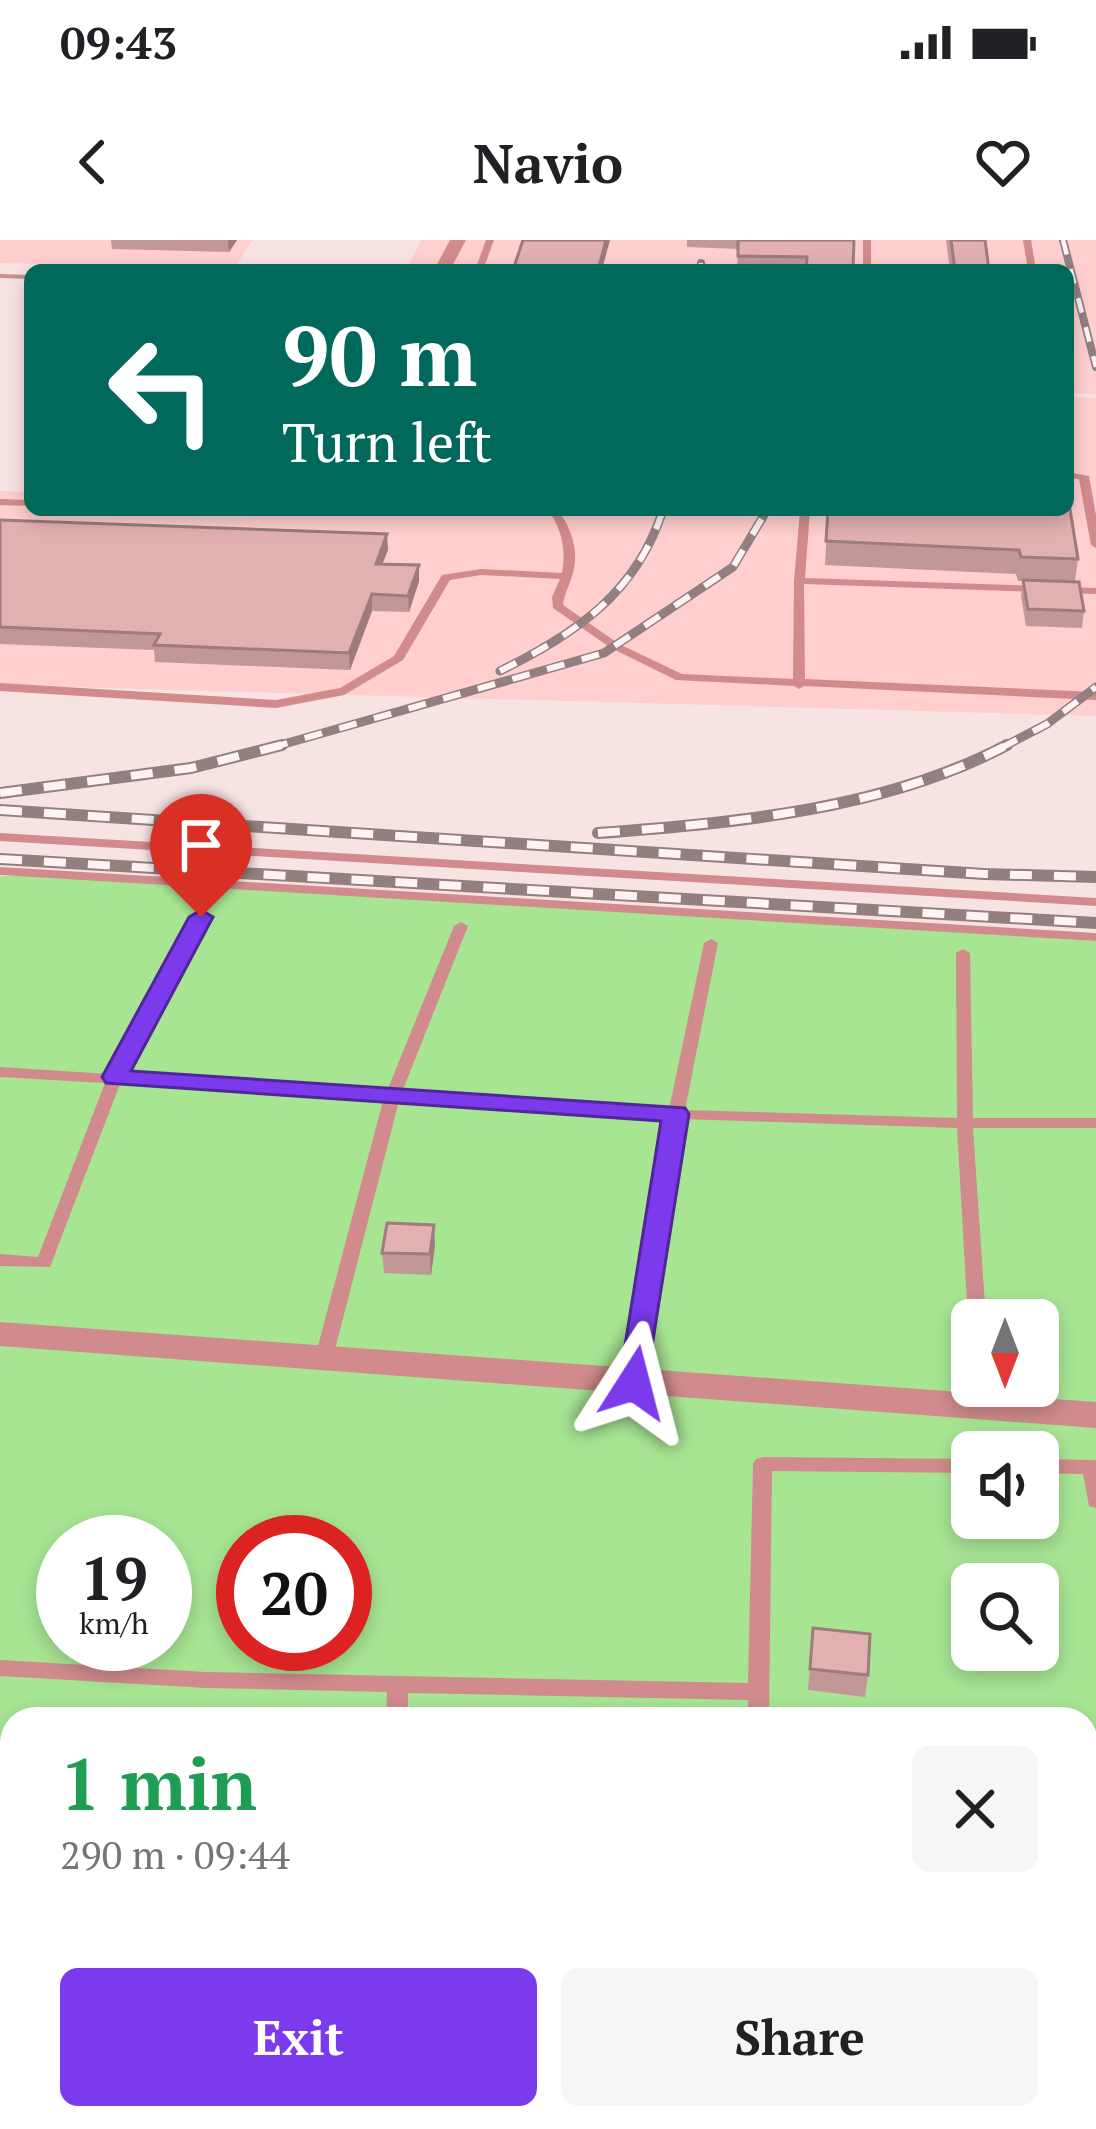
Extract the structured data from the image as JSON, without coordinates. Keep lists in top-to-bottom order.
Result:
{
  "north": "bottom",
  "page": {
    "status": "09:43",
    "header": "Navio",
    "turn": ["90 m", "Turn left"],
    "speed": "19 km/h",
    "limit": "20",
    "heading": ["1 min", "290 m · 09:44"],
    "buttons": ["Exit", "Share"]
  }
}
